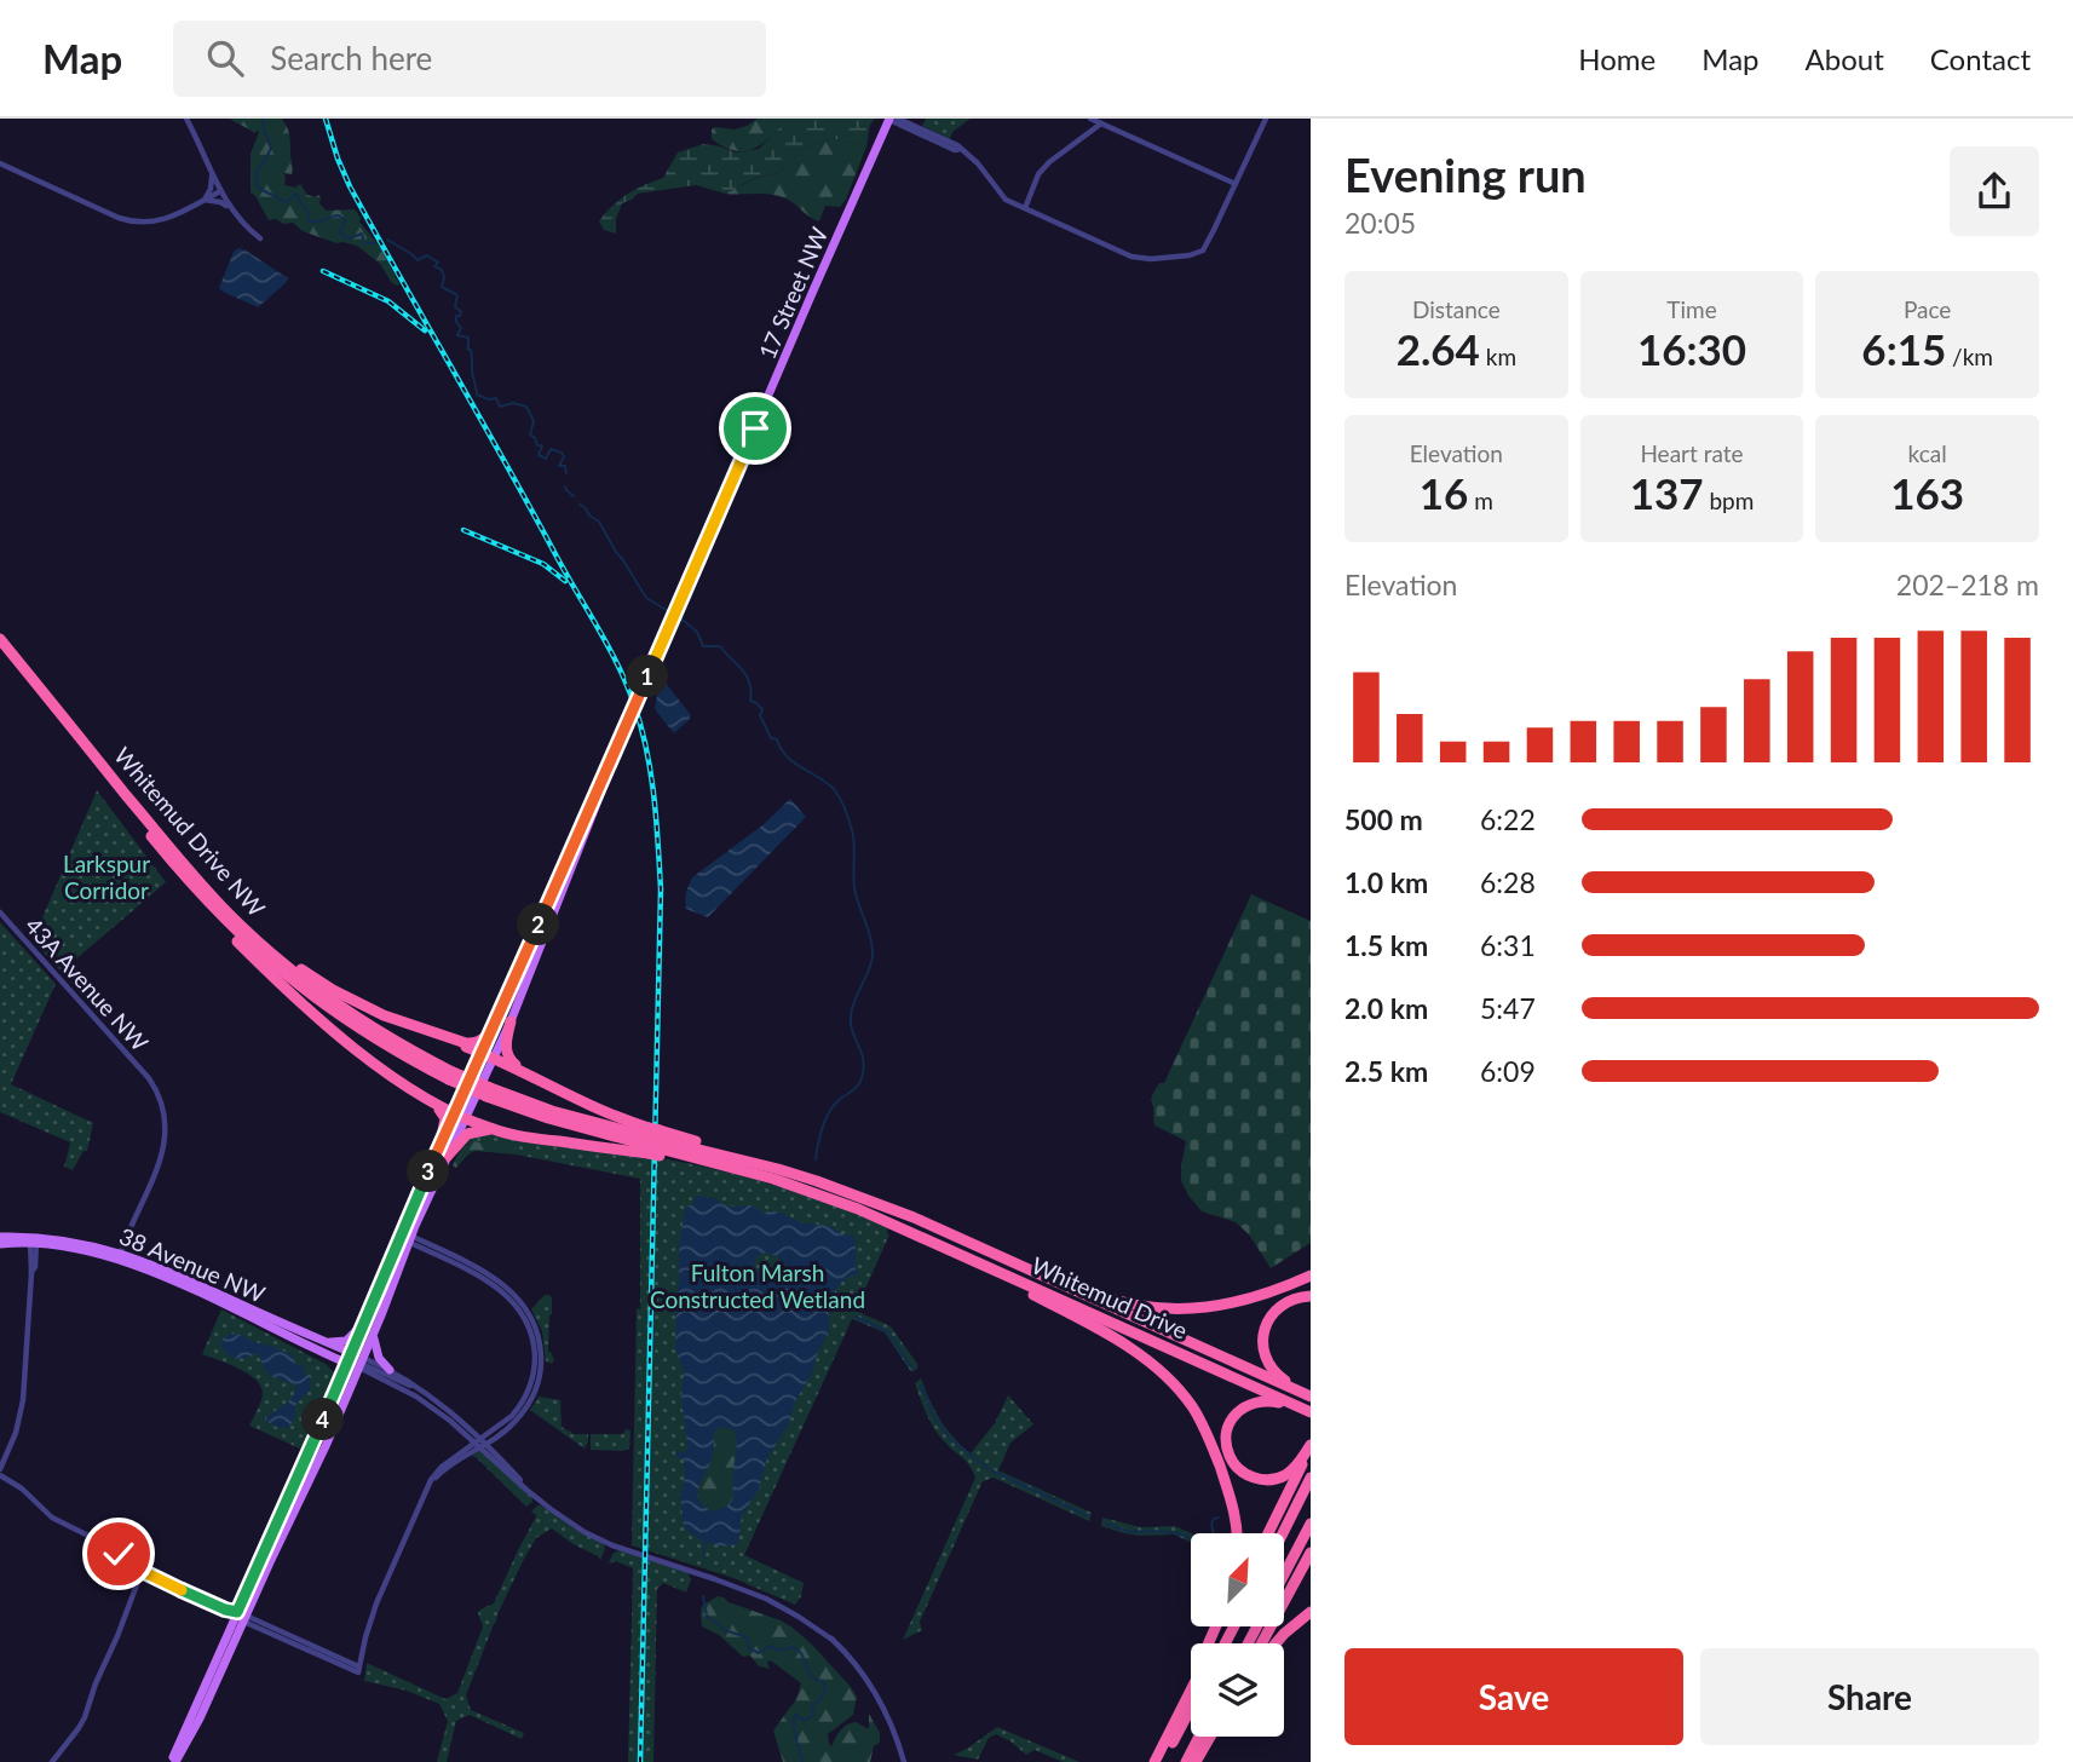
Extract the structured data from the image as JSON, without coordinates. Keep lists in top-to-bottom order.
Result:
{
  "streets": {
    "highway": ["Whitemud Drive NW", "Whitemud Drive"],
    "main road": ["17 Street NW", "38 Avenue NW"],
    "street": ["43A Avenue NW"]
  },
  "crossings": [
    ["17 Street NW", "38 Avenue NW"],
    ["Whitemud Drive NW", "Whitemud Drive"],
    ["43A Avenue NW", "38 Avenue NW"]
  ],
  "parks": ["Larkspur Corridor", "Fulton Marsh Constructed Wetland"],
  "north": "top right",
  "page": {
    "header": "Map",
    "search": "Search here",
    "nav": [
      "Home",
      "Map",
      "About",
      "Contact"
    ],
    "heading": ["Evening run", "20:05"],
    "stats": [
      ["Distance", "2.64 km"],
      ["Time", "16:30"],
      ["Pace", "6:15 /km"],
      ["Elevation", "16 m"],
      ["Heart rate", "137 bpm"],
      ["kcal", "163"]
    ],
    "chart": ["Elevation", "202–218 m"],
    "pins": [
      "1",
      "2",
      "3",
      "4"
    ],
    "list": [
      {
        "name": "500 m",
        "note": "6:22"
      },
      {
        "name": "1.0 km",
        "note": "6:28"
      },
      {
        "name": "1.5 km",
        "note": "6:31"
      },
      {
        "name": "2.0 km",
        "note": "5:47"
      },
      {
        "name": "2.5 km",
        "note": "6:09"
      }
    ],
    "buttons": ["Save", "Share"]
  }
}
